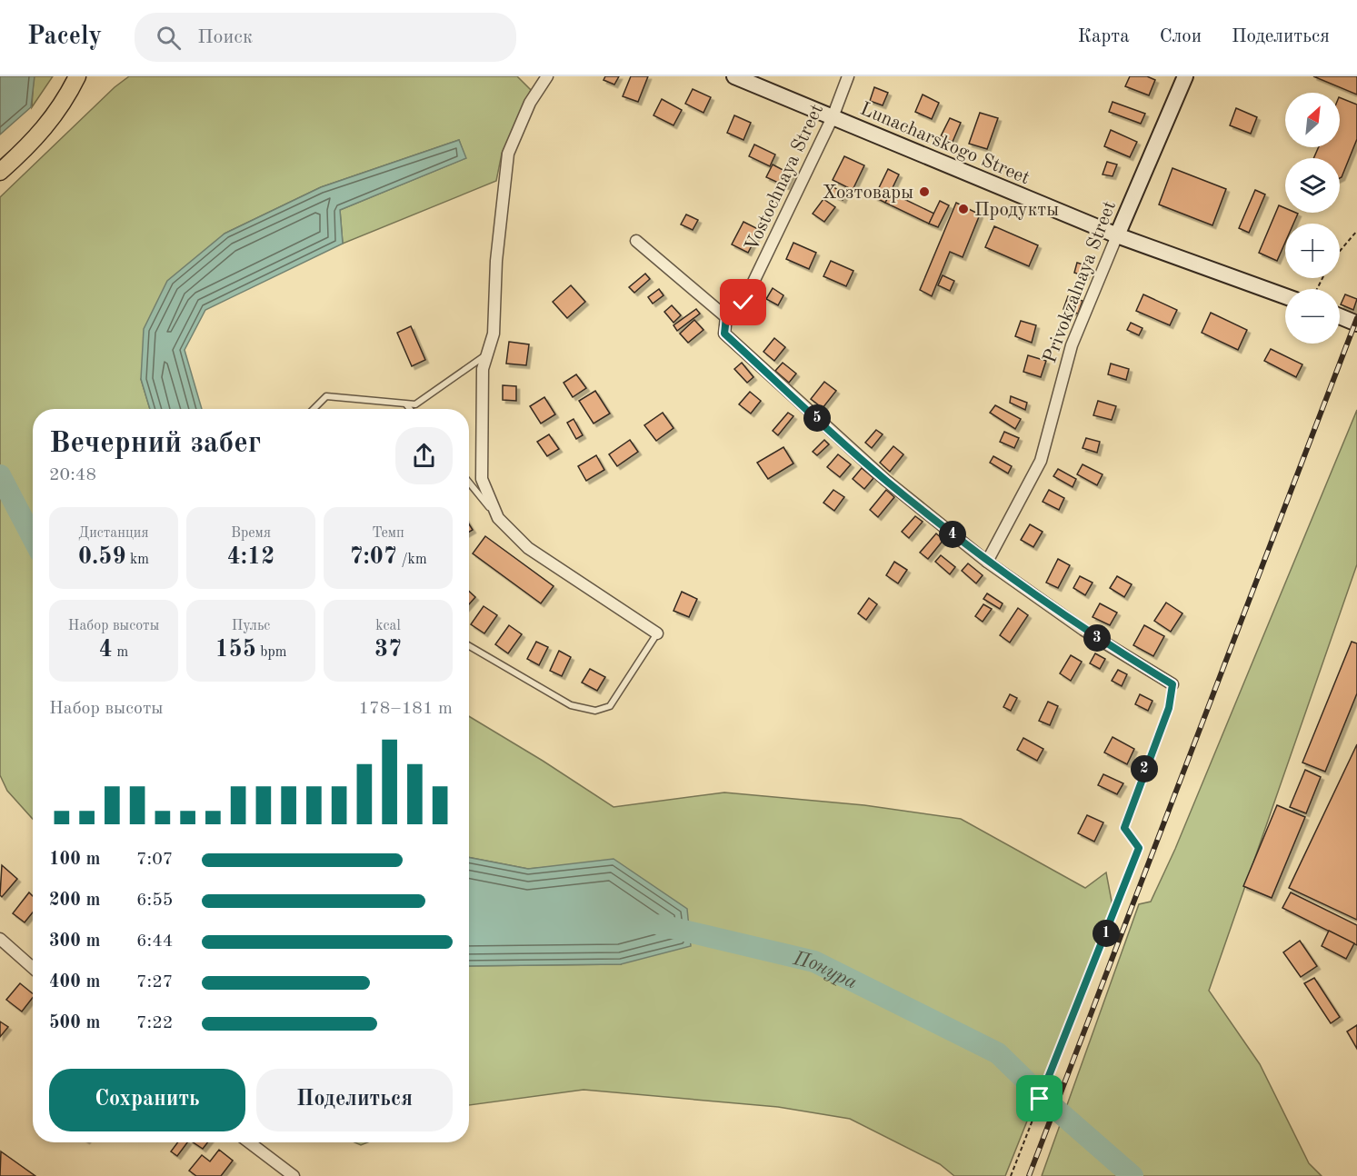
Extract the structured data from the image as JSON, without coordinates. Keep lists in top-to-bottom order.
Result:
{
  "streets": {
    "main road": ["Lunacharskogo Street", "Privokzalnaya Street"],
    "street": ["Vostochnaya Street"]
  },
  "crossings": [
    ["Lunacharskogo Street", "Vostochnaya Street"],
    ["Lunacharskogo Street", "Privokzalnaya Street"]
  ],
  "water": ["Понура"],
  "places": ["Хозтовары", "Продукты"],
  "north": "top right",
  "page": {
    "header": "Pacely",
    "search": "Поиск",
    "nav": ["Карта", "Слои", "Поделиться"],
    "map_buttons": ["+", "−"],
    "pins": [
      "5",
      "4",
      "3",
      "2",
      "1"
    ],
    "heading": ["Вечерний забег", "20:48"],
    "stats": [
      ["Дистанция", "0.59 km"],
      ["Время", "4:12"],
      ["Темп", "7:07 /km"],
      ["Набор высоты", "4 m"],
      ["Пульс", "155 bpm"],
      ["kcal", "37"]
    ],
    "chart": ["Набор высоты", "178–181 m"],
    "list": [
      {
        "name": "100 m",
        "note": "7:07"
      },
      {
        "name": "200 m",
        "note": "6:55"
      },
      {
        "name": "300 m",
        "note": "6:44"
      },
      {
        "name": "400 m",
        "note": "7:27"
      },
      {
        "name": "500 m",
        "note": "7:22"
      }
    ],
    "buttons": ["Сохранить", "Поделиться"]
  }
}
